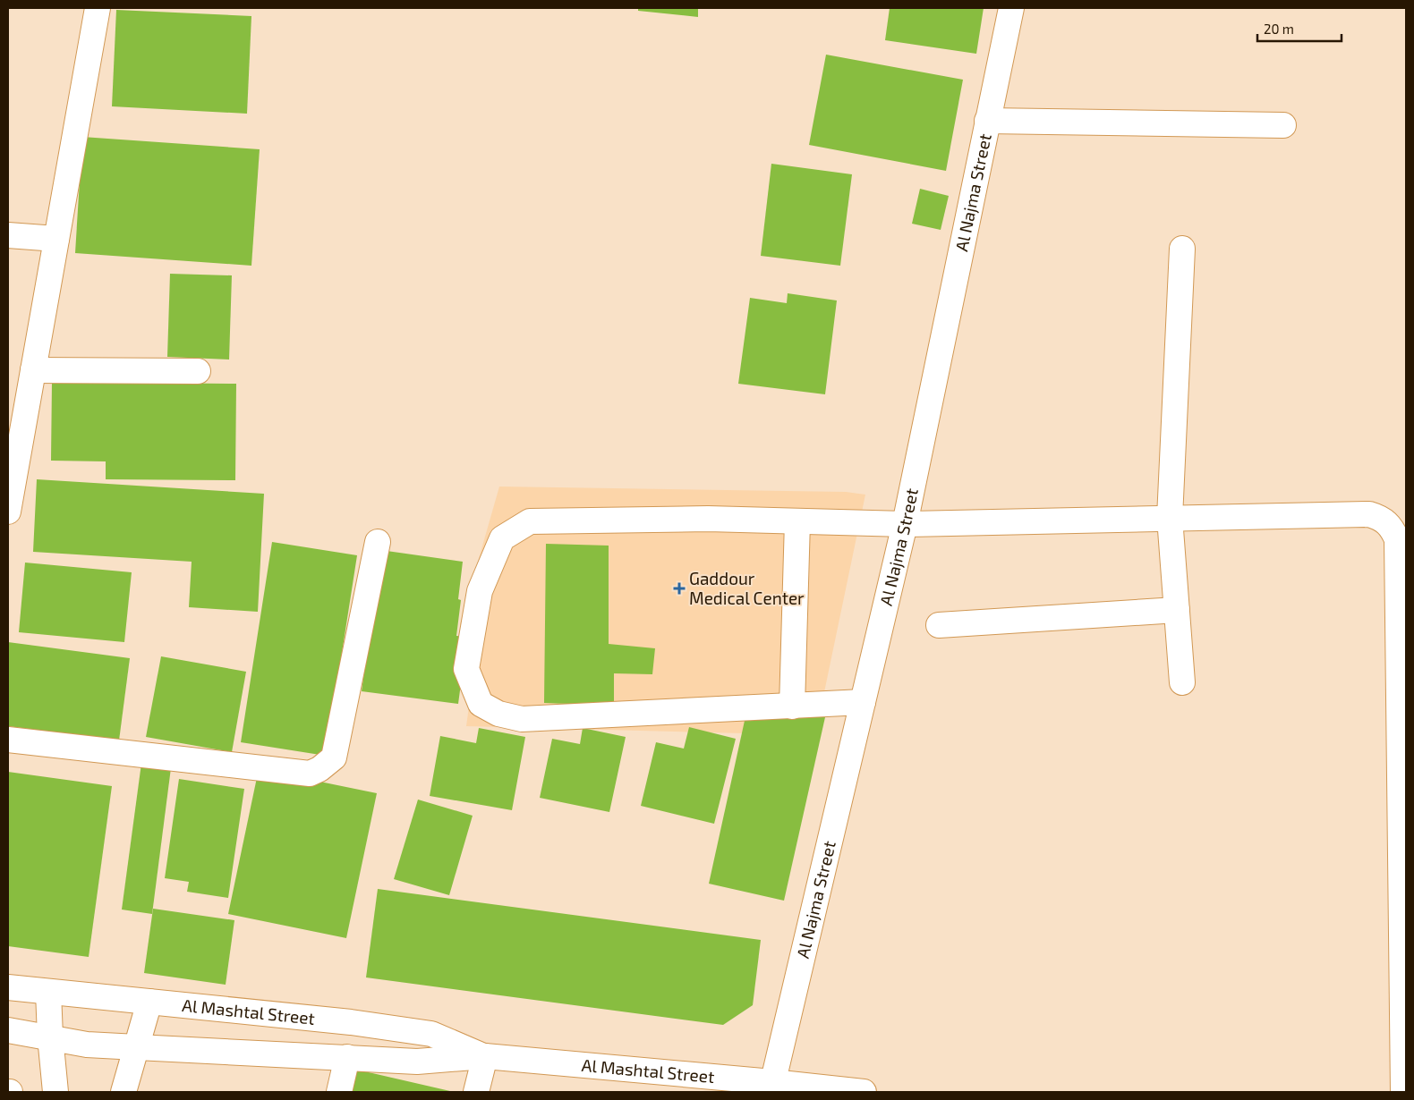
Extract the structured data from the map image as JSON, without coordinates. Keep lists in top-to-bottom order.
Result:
{
  "streets": {
    "street": ["Al Najma Street", "Al Mashtal Street"]
  },
  "crossings": [
    ["Al Najma Street", "Al Mashtal Street"]
  ],
  "places": {
    "health": ["Gaddour Medical Center"]
  },
  "scale_bar": "20 m"
}
